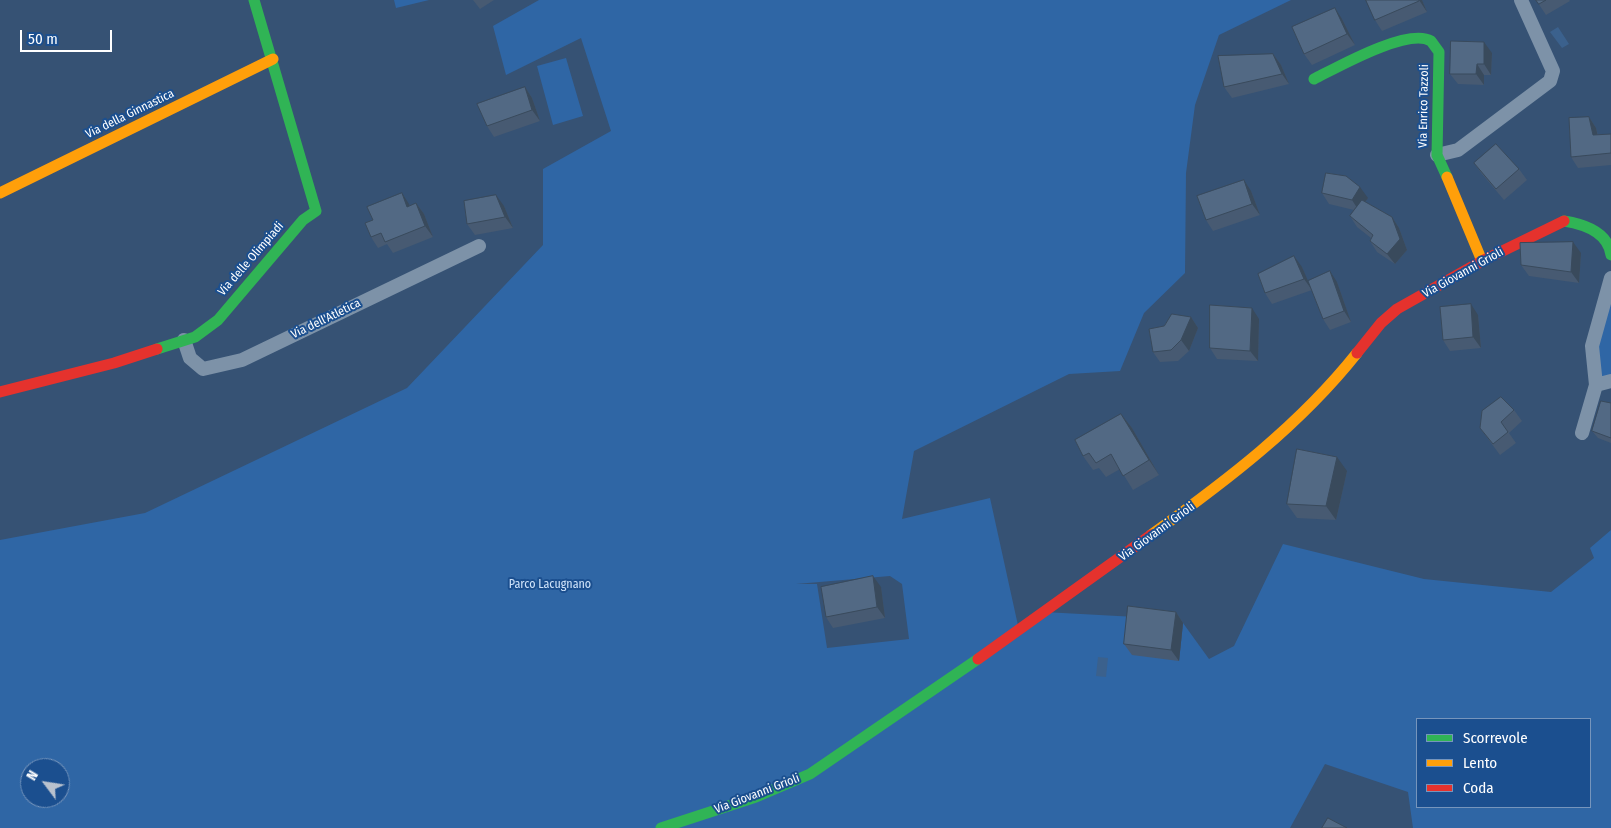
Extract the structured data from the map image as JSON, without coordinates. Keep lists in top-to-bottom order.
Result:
{
  "streets": {
    "street": [
      "Via Enrico Tazzoli",
      "Via della Ginnastica",
      "Via delle Olimpiadi",
      "Via Giovanni Grioli",
      "Via dell'Atletica"
    ]
  },
  "crossings": [
    ["Via Enrico Tazzoli", "Via Giovanni Grioli"],
    ["Via della Ginnastica", "Via delle Olimpiadi"],
    ["Via delle Olimpiadi", "Via dell'Atletica"]
  ],
  "parks": ["Parco Lacugnano"],
  "legend": ["Scorrevole", "Lento", "Coda"],
  "scale_bar": "50 m",
  "north": "top left"
}
